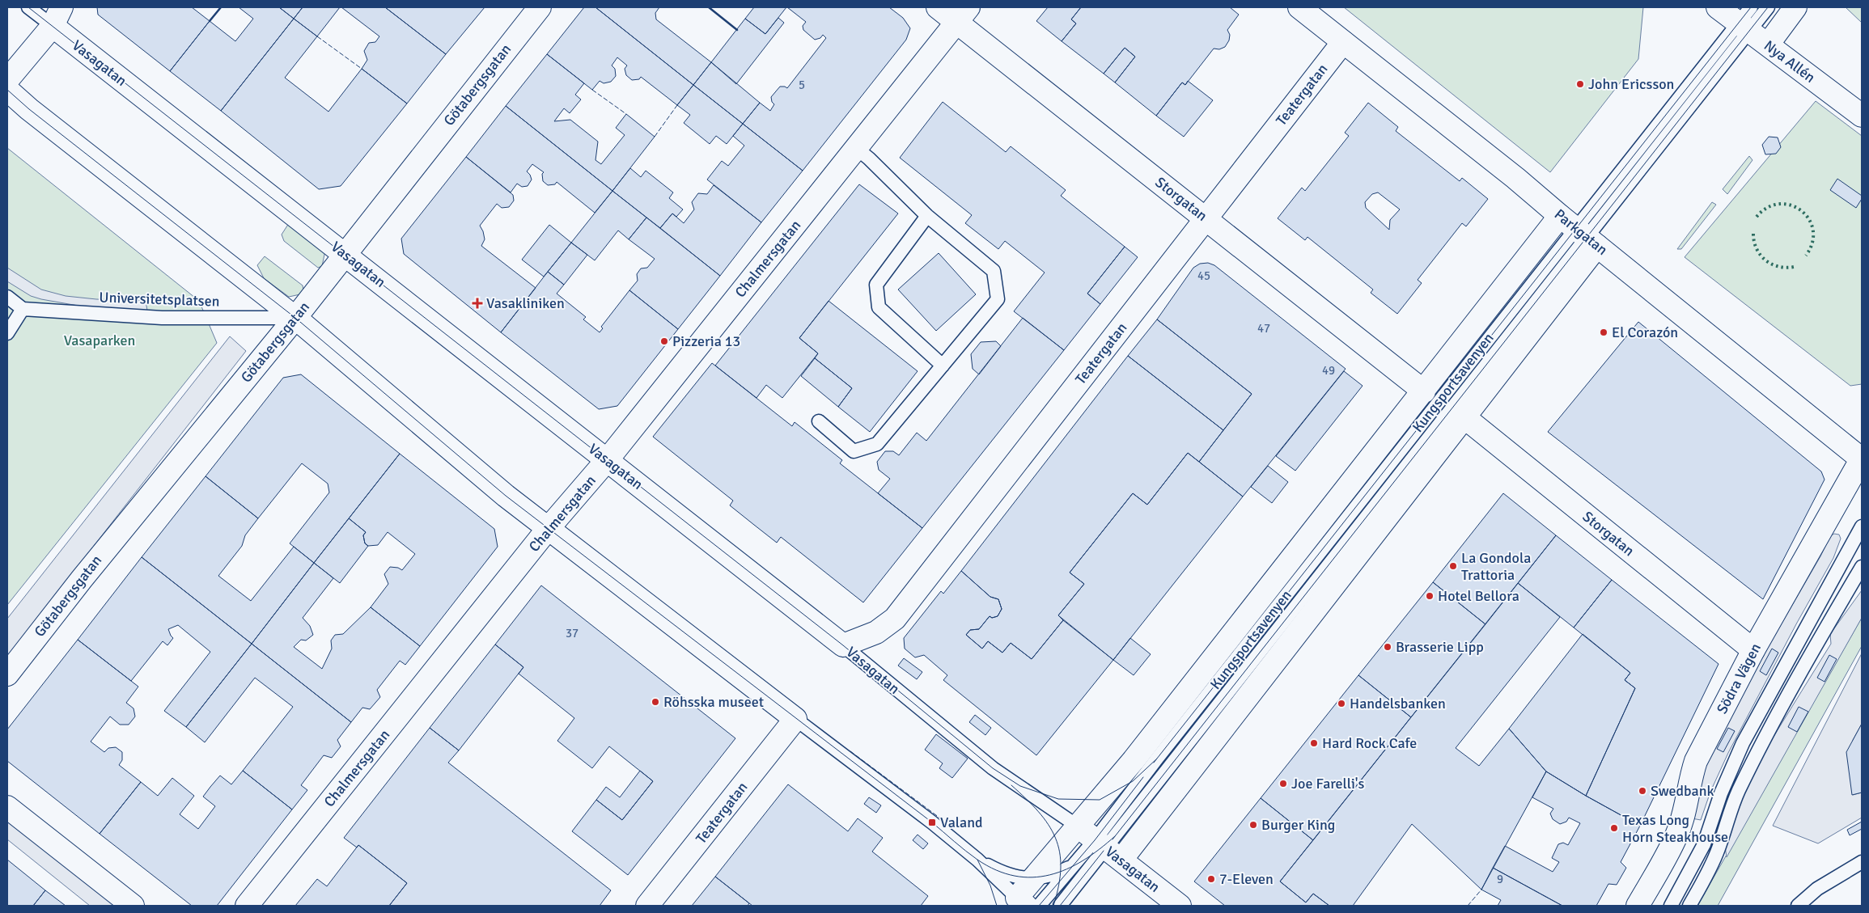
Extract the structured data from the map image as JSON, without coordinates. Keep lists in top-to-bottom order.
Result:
{
  "streets": {
    "street": [
      "Nya Allén",
      "Vasagatan",
      "Götabergsgatan",
      "Teatergatan",
      "Storgatan",
      "Parkgatan",
      "Chalmersgatan",
      "Kungsportsavenyen",
      "Södra Vägen"
    ],
    "lane": ["Universitetsplatsen"]
  },
  "crossings": [
    ["Vasagatan", "Götabergsgatan"],
    ["Vasagatan", "Teatergatan"],
    ["Vasagatan", "Chalmersgatan"],
    ["Vasagatan", "Kungsportsavenyen"],
    ["Götabergsgatan", "Universitetsplatsen"],
    ["Teatergatan", "Storgatan"],
    ["Teatergatan", "Parkgatan"],
    ["Storgatan", "Chalmersgatan"],
    ["Storgatan", "Kungsportsavenyen"],
    ["Storgatan", "Södra Vägen"],
    ["Parkgatan", "Kungsportsavenyen"],
    ["Parkgatan", "Södra Vägen"]
  ],
  "parks": ["Vasaparken"],
  "places": {
    "other": [
      "John Ericsson",
      "El Corazón",
      "Pizzeria 13",
      "La Gondola Trattoria",
      "Hotel Bellora",
      "Brasserie Lipp",
      "Röhsska museet",
      "Handelsbanken",
      "Hard Rock Cafe",
      "Joe Farelli's",
      "Swedbank",
      "Burger King",
      "Texas Long Horn Steakhouse",
      "7-Eleven"
    ],
    "health": ["Vasakliniken"],
    "transit": ["Valand"]
  },
  "house_numbers": [
    "5",
    "45",
    "47",
    "49",
    "37",
    "9"
  ]
}
